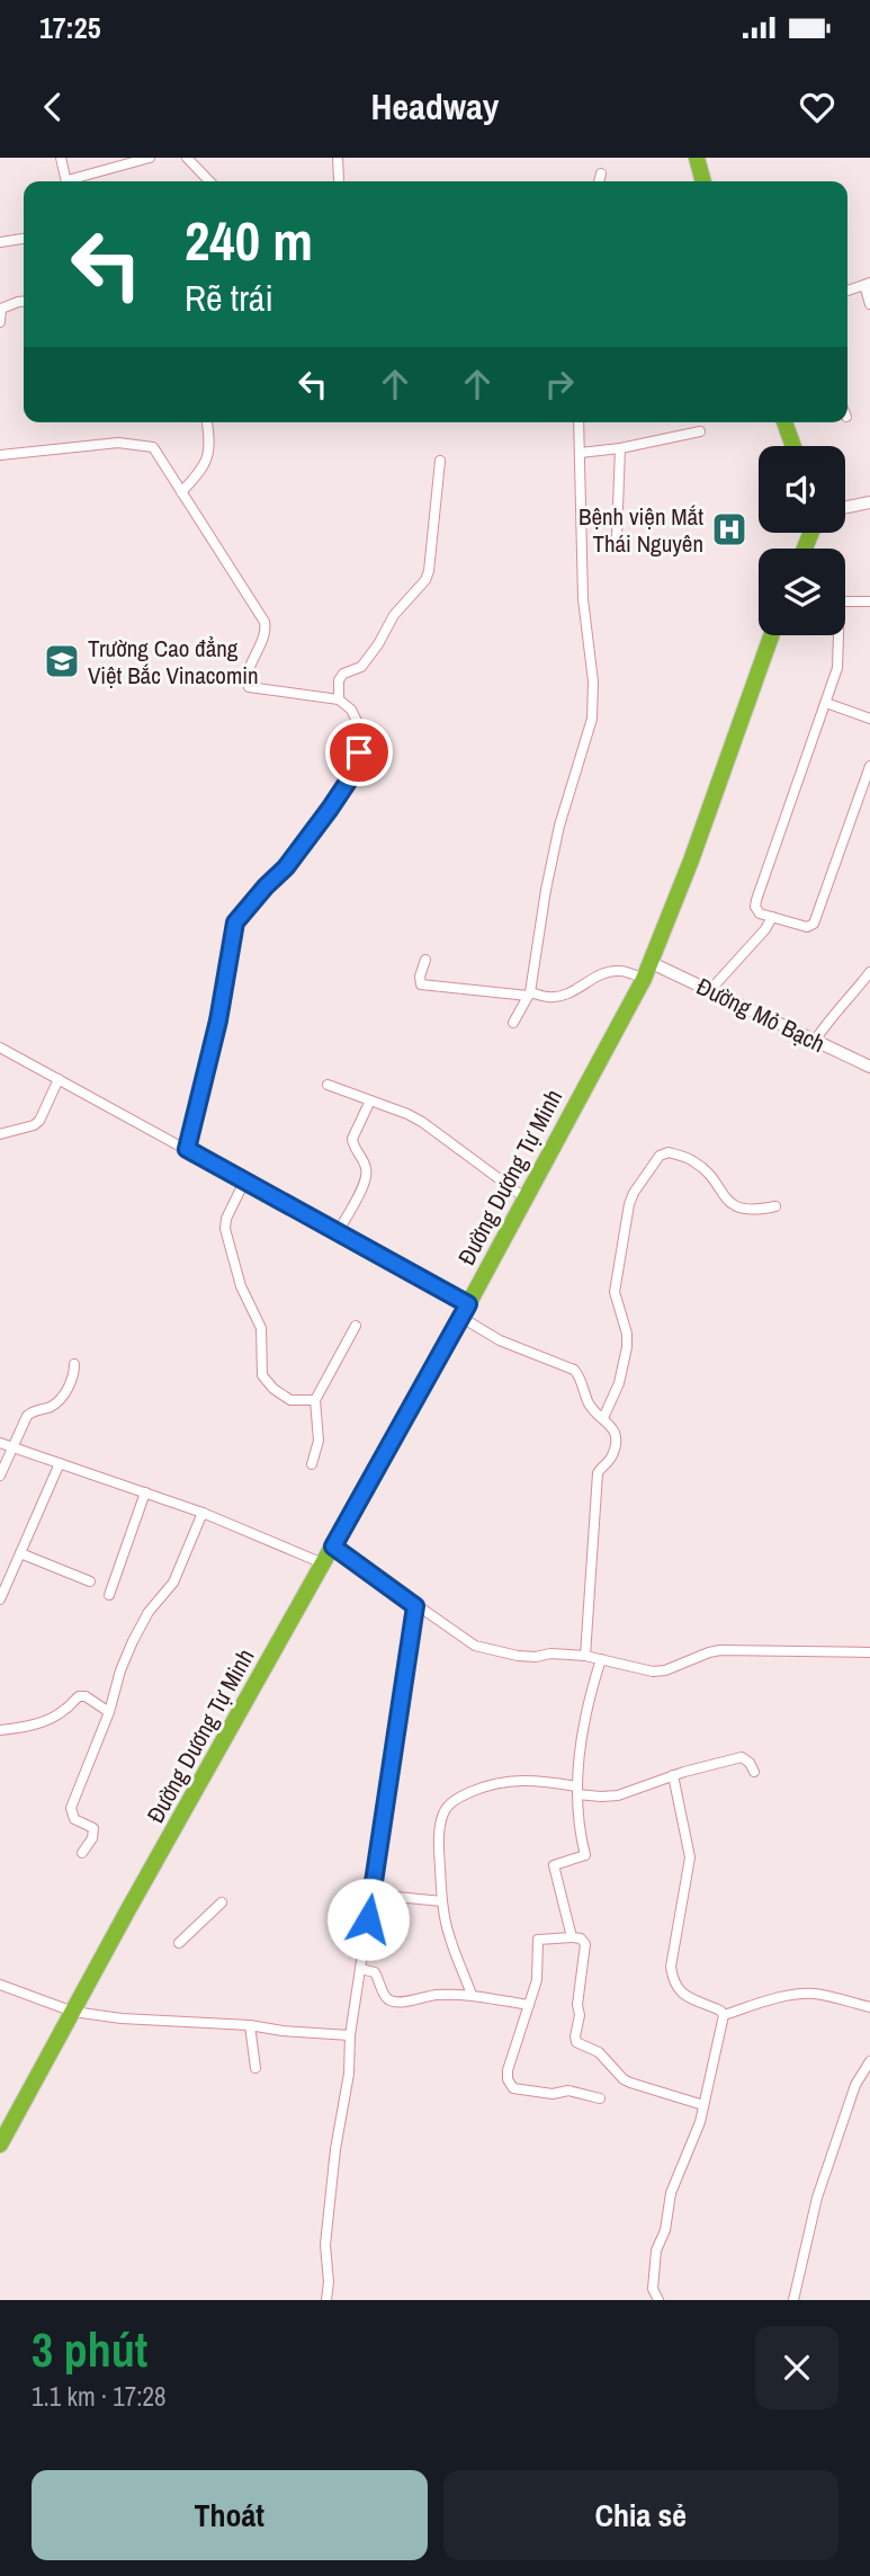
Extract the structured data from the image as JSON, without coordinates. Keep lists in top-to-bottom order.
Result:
{
  "streets": {
    "highway": ["Đường Dương Tự Minh"],
    "street": ["Đường Mỏ Bạch"]
  },
  "crossings": [
    ["Đường Mỏ Bạch", "Đường Dương Tự Minh"]
  ],
  "places": {
    "hospital": ["Bệnh viện Mắt Thái Nguyên"],
    "school or university": ["Trường Cao đẳng Việt Bắc Vinacomin"]
  },
  "page": {
    "status": "17:25",
    "header": "Headway",
    "turn": ["240 m", "Rẽ trái"],
    "heading": ["3 phút", "1.1 km · 17:28"],
    "buttons": ["Thoát", "Chia sẻ"]
  }
}
